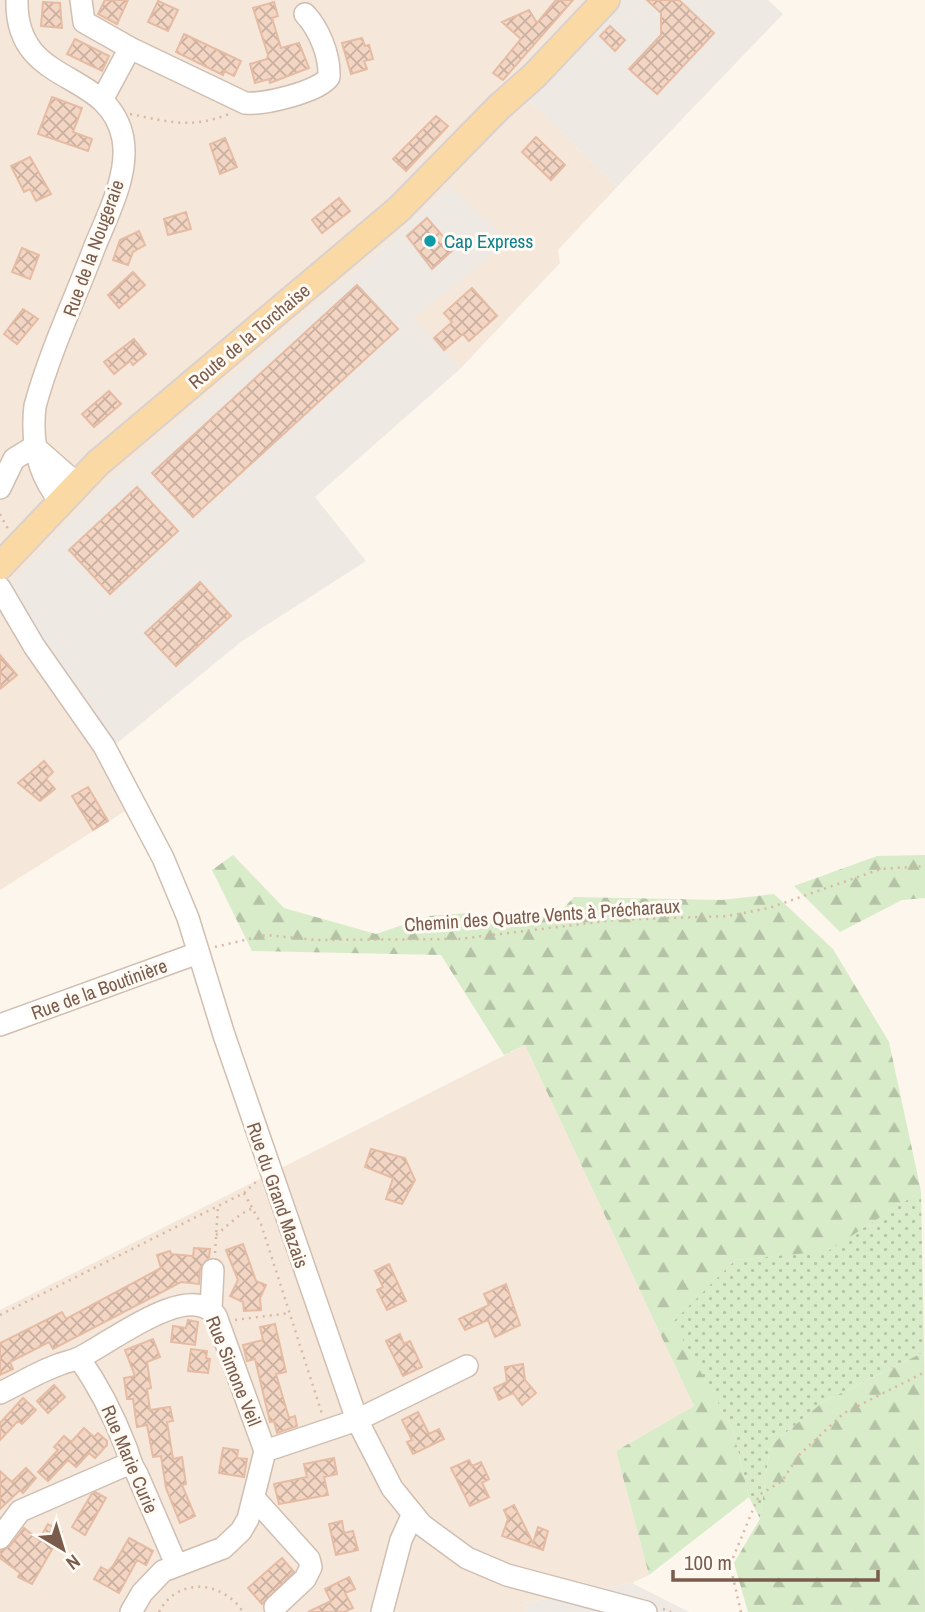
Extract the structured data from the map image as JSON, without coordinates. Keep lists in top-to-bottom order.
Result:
{
  "streets": {
    "main road": ["Route de la Torchaise"],
    "street": [
      "Rue de la Nougeraie",
      "Rue de la Boutinière",
      "Rue du Grand Mazais",
      "Rue Simone Veil",
      "Rue Marie Curie"
    ],
    "path": ["Chemin des Quatre Vents à Précharaux"]
  },
  "crossings": [
    ["Rue de la Nougeraie", "Route de la Torchaise"],
    ["Chemin des Quatre Vents à Précharaux", "Rue de la Boutinière"],
    ["Chemin des Quatre Vents à Précharaux", "Rue du Grand Mazais"],
    ["Rue de la Boutinière", "Rue du Grand Mazais"],
    ["Rue du Grand Mazais", "Rue Simone Veil"],
    ["Rue Simone Veil", "Rue Marie Curie"]
  ],
  "places": ["Cap Express"],
  "scale_bar": "100 m",
  "north": "bottom right"
}
